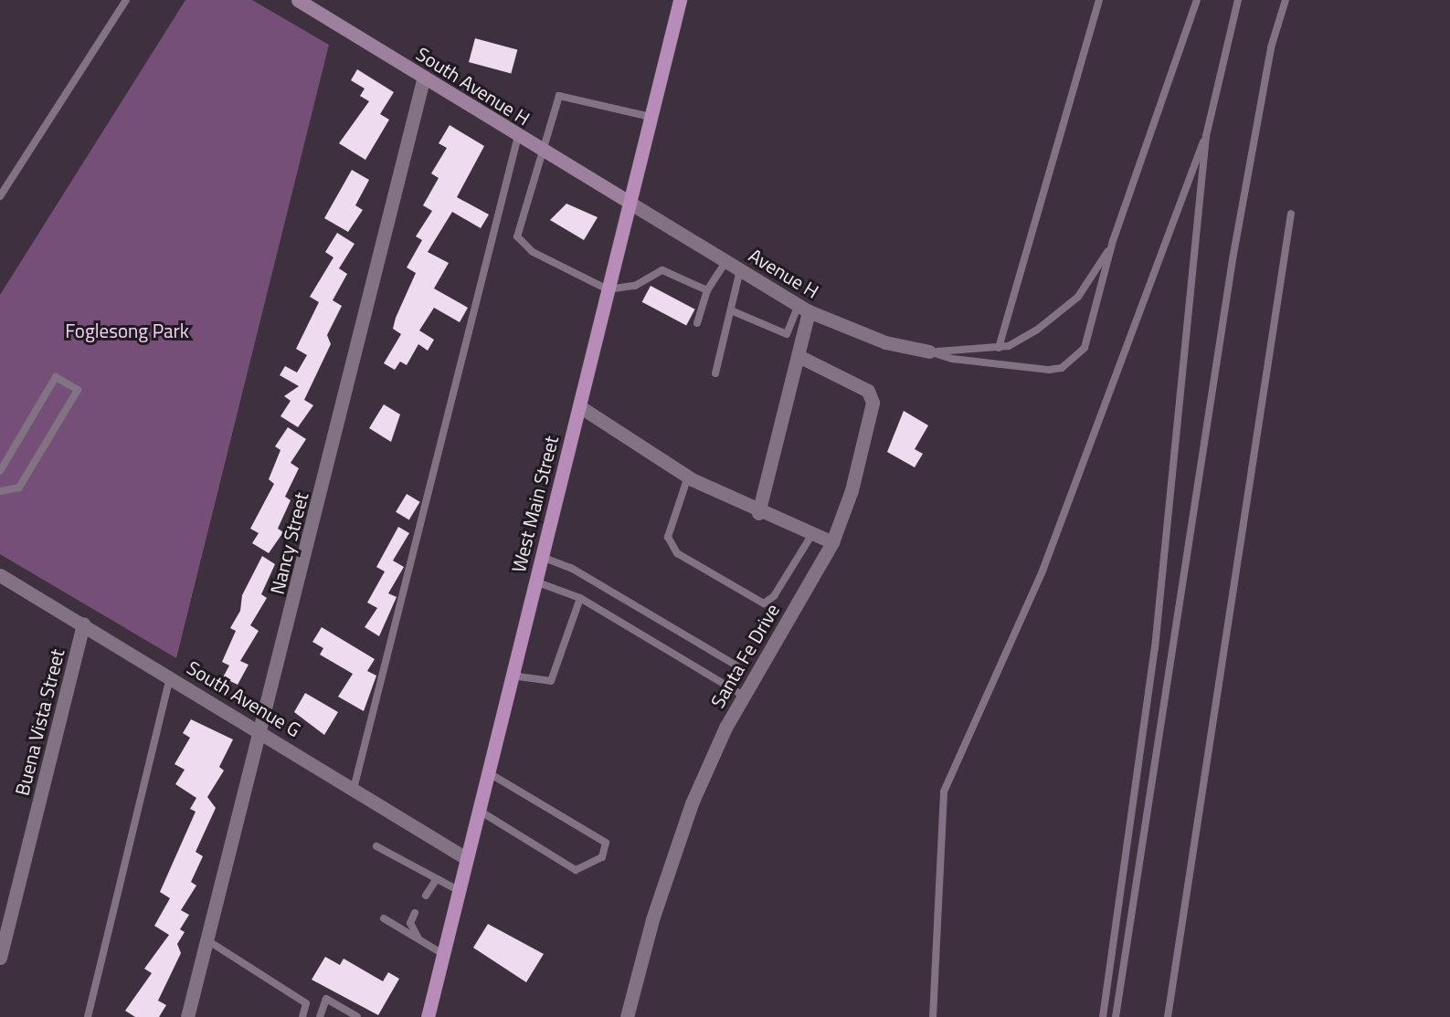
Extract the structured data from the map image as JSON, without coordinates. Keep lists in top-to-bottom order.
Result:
{
  "streets": {
    "main road": ["West Main Street"],
    "street": [
      "South Avenue H",
      "Avenue H",
      "Nancy Street",
      "Santa Fe Drive",
      "South Avenue G",
      "Buena Vista Street"
    ]
  },
  "crossings": [
    ["South Avenue H", "Avenue H"],
    ["South Avenue H", "West Main Street"],
    ["South Avenue H", "Nancy Street"],
    ["Avenue H", "West Main Street"],
    ["West Main Street", "South Avenue G"],
    ["Nancy Street", "South Avenue G"],
    ["South Avenue G", "Buena Vista Street"]
  ],
  "parks": ["Foglesong Park"]
}
